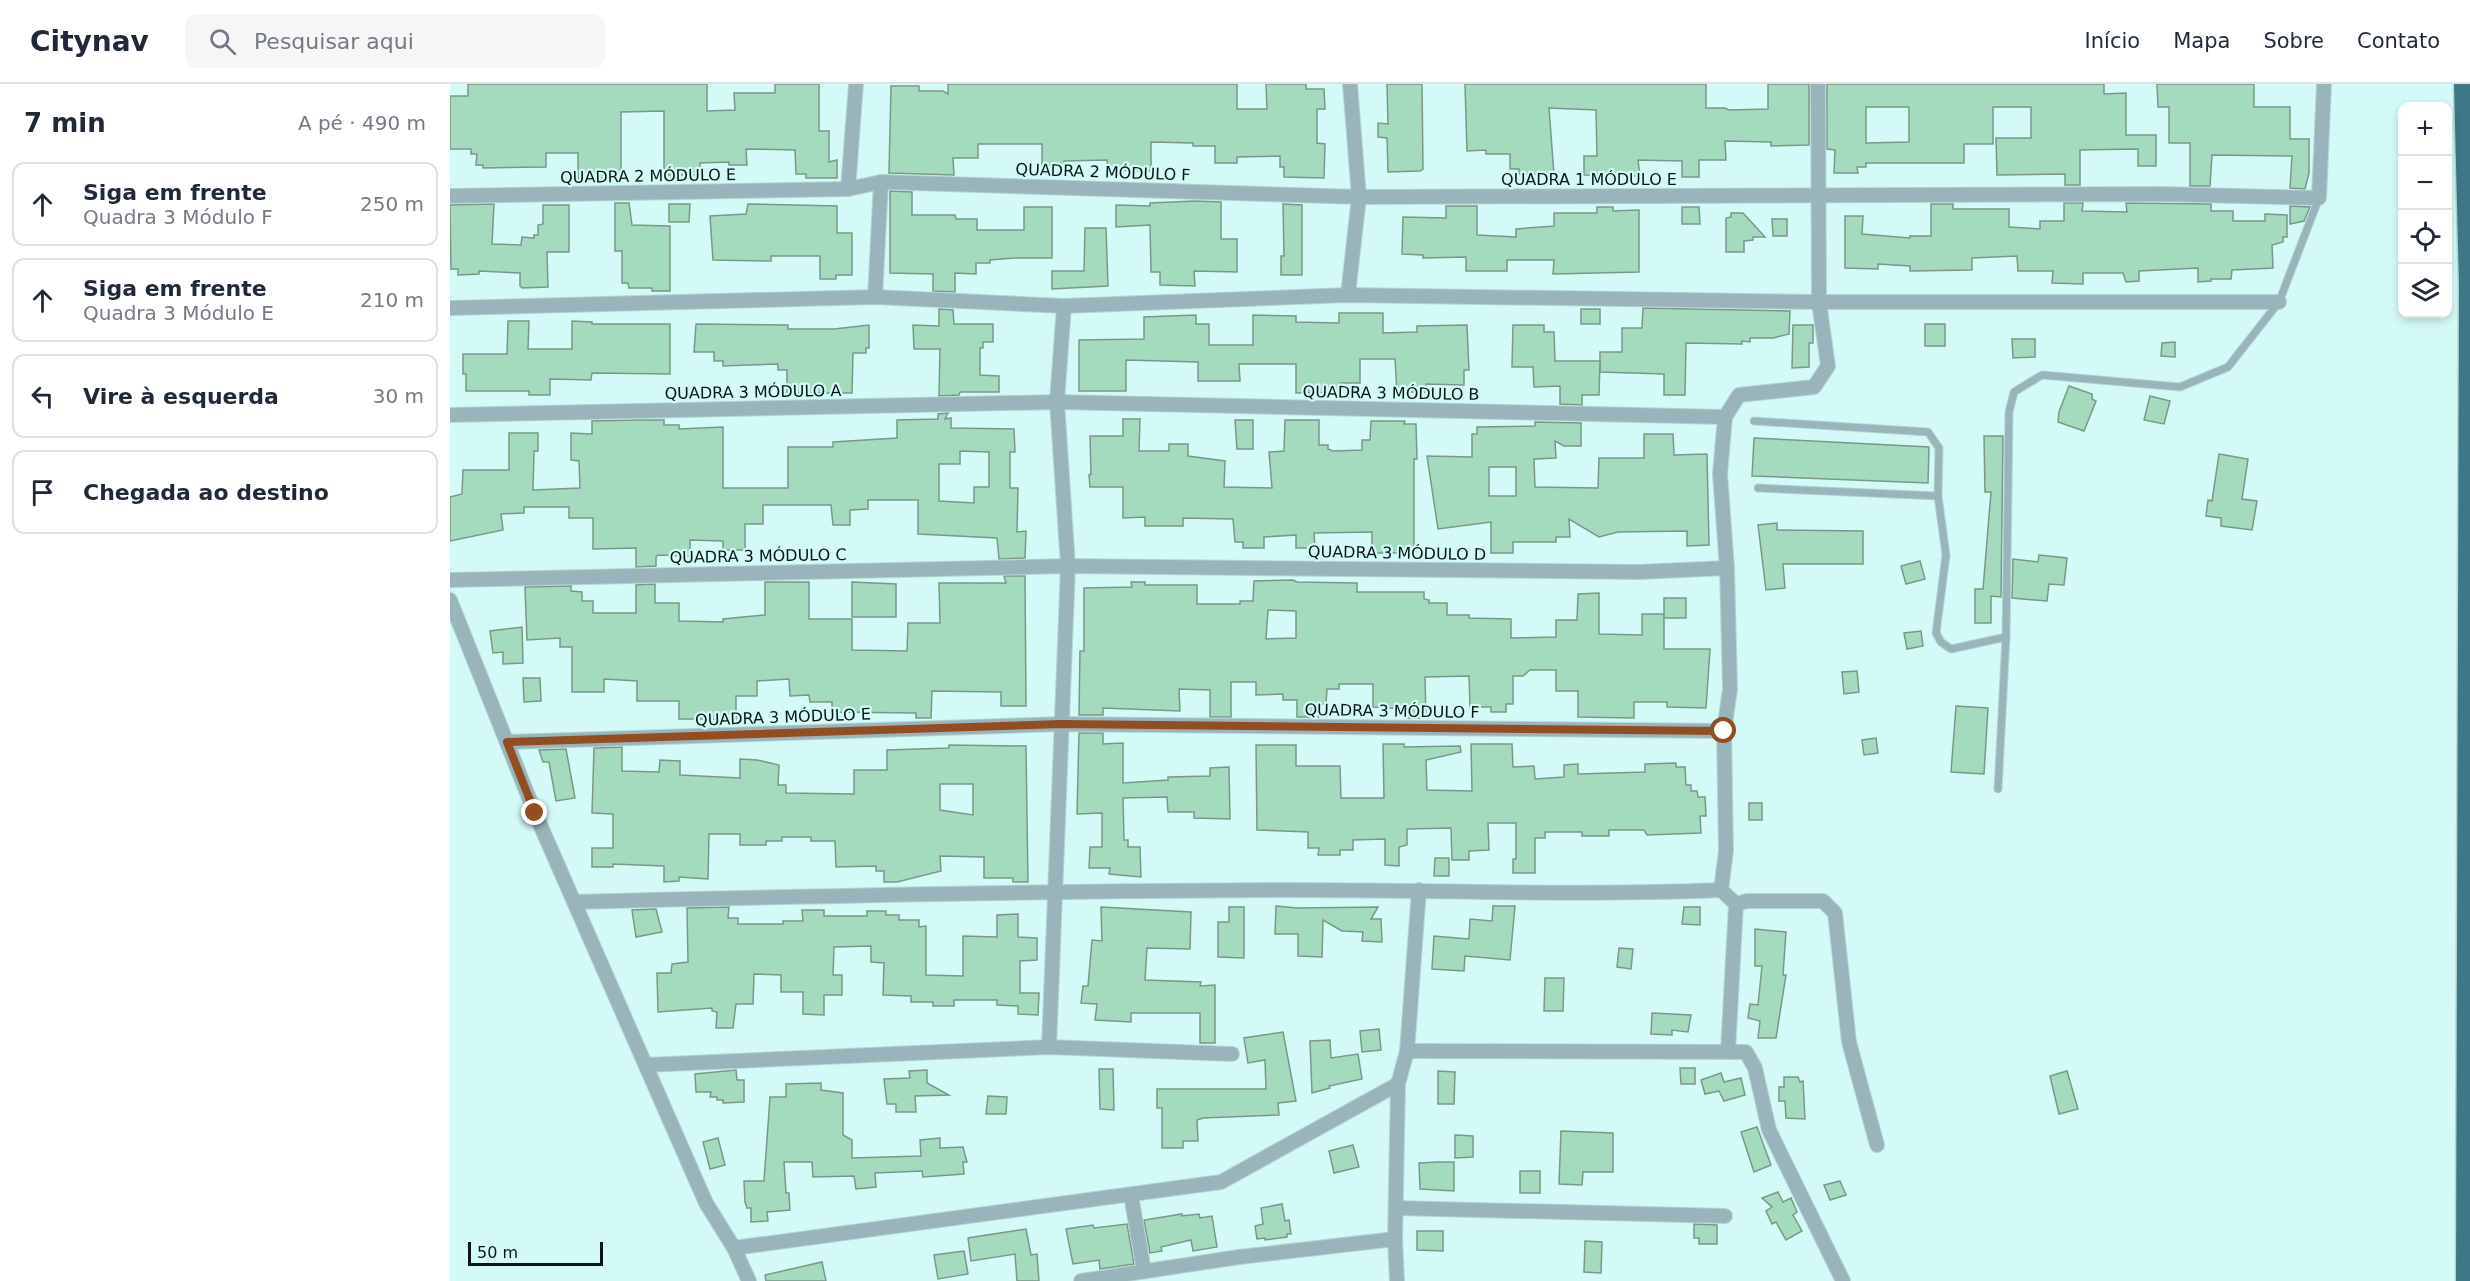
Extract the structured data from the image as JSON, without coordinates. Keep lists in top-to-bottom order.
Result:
{
  "streets": {
    "street": [
      "QUADRA 2 MÓDULO F",
      "QUADRA 2 MÓDULO E",
      "QUADRA 1 MÓDULO E",
      "QUADRA 3 MÓDULO A",
      "QUADRA 3 MÓDULO B",
      "QUADRA 3 MÓDULO D",
      "QUADRA 3 MÓDULO C",
      "QUADRA 3 MÓDULO F",
      "QUADRA 3 MÓDULO E"
    ]
  },
  "crossings": [
    ["QUADRA 2 MÓDULO F", "QUADRA 2 MÓDULO E"],
    ["QUADRA 2 MÓDULO F", "QUADRA 1 MÓDULO E"],
    ["QUADRA 3 MÓDULO A", "QUADRA 3 MÓDULO B"],
    ["QUADRA 3 MÓDULO D", "QUADRA 3 MÓDULO C"],
    ["QUADRA 3 MÓDULO F", "QUADRA 3 MÓDULO E"]
  ],
  "scale_bar": "50 m",
  "page": {
    "header": "Citynav",
    "search": "Pesquisar aqui",
    "nav": [
      "Início",
      "Mapa",
      "Sobre",
      "Contato"
    ],
    "heading": ["7 min", "A pé · 490 m"],
    "map_buttons": ["+", "−"],
    "list": [
      ["Siga em frente", "Quadra 3 Módulo F", "250 m"],
      ["Siga em frente", "Quadra 3 Módulo E", "210 m"],
      ["Vire à esquerda", "30 m"],
      "Chegada ao destino"
    ],
    "scale": "50 m"
  }
}
